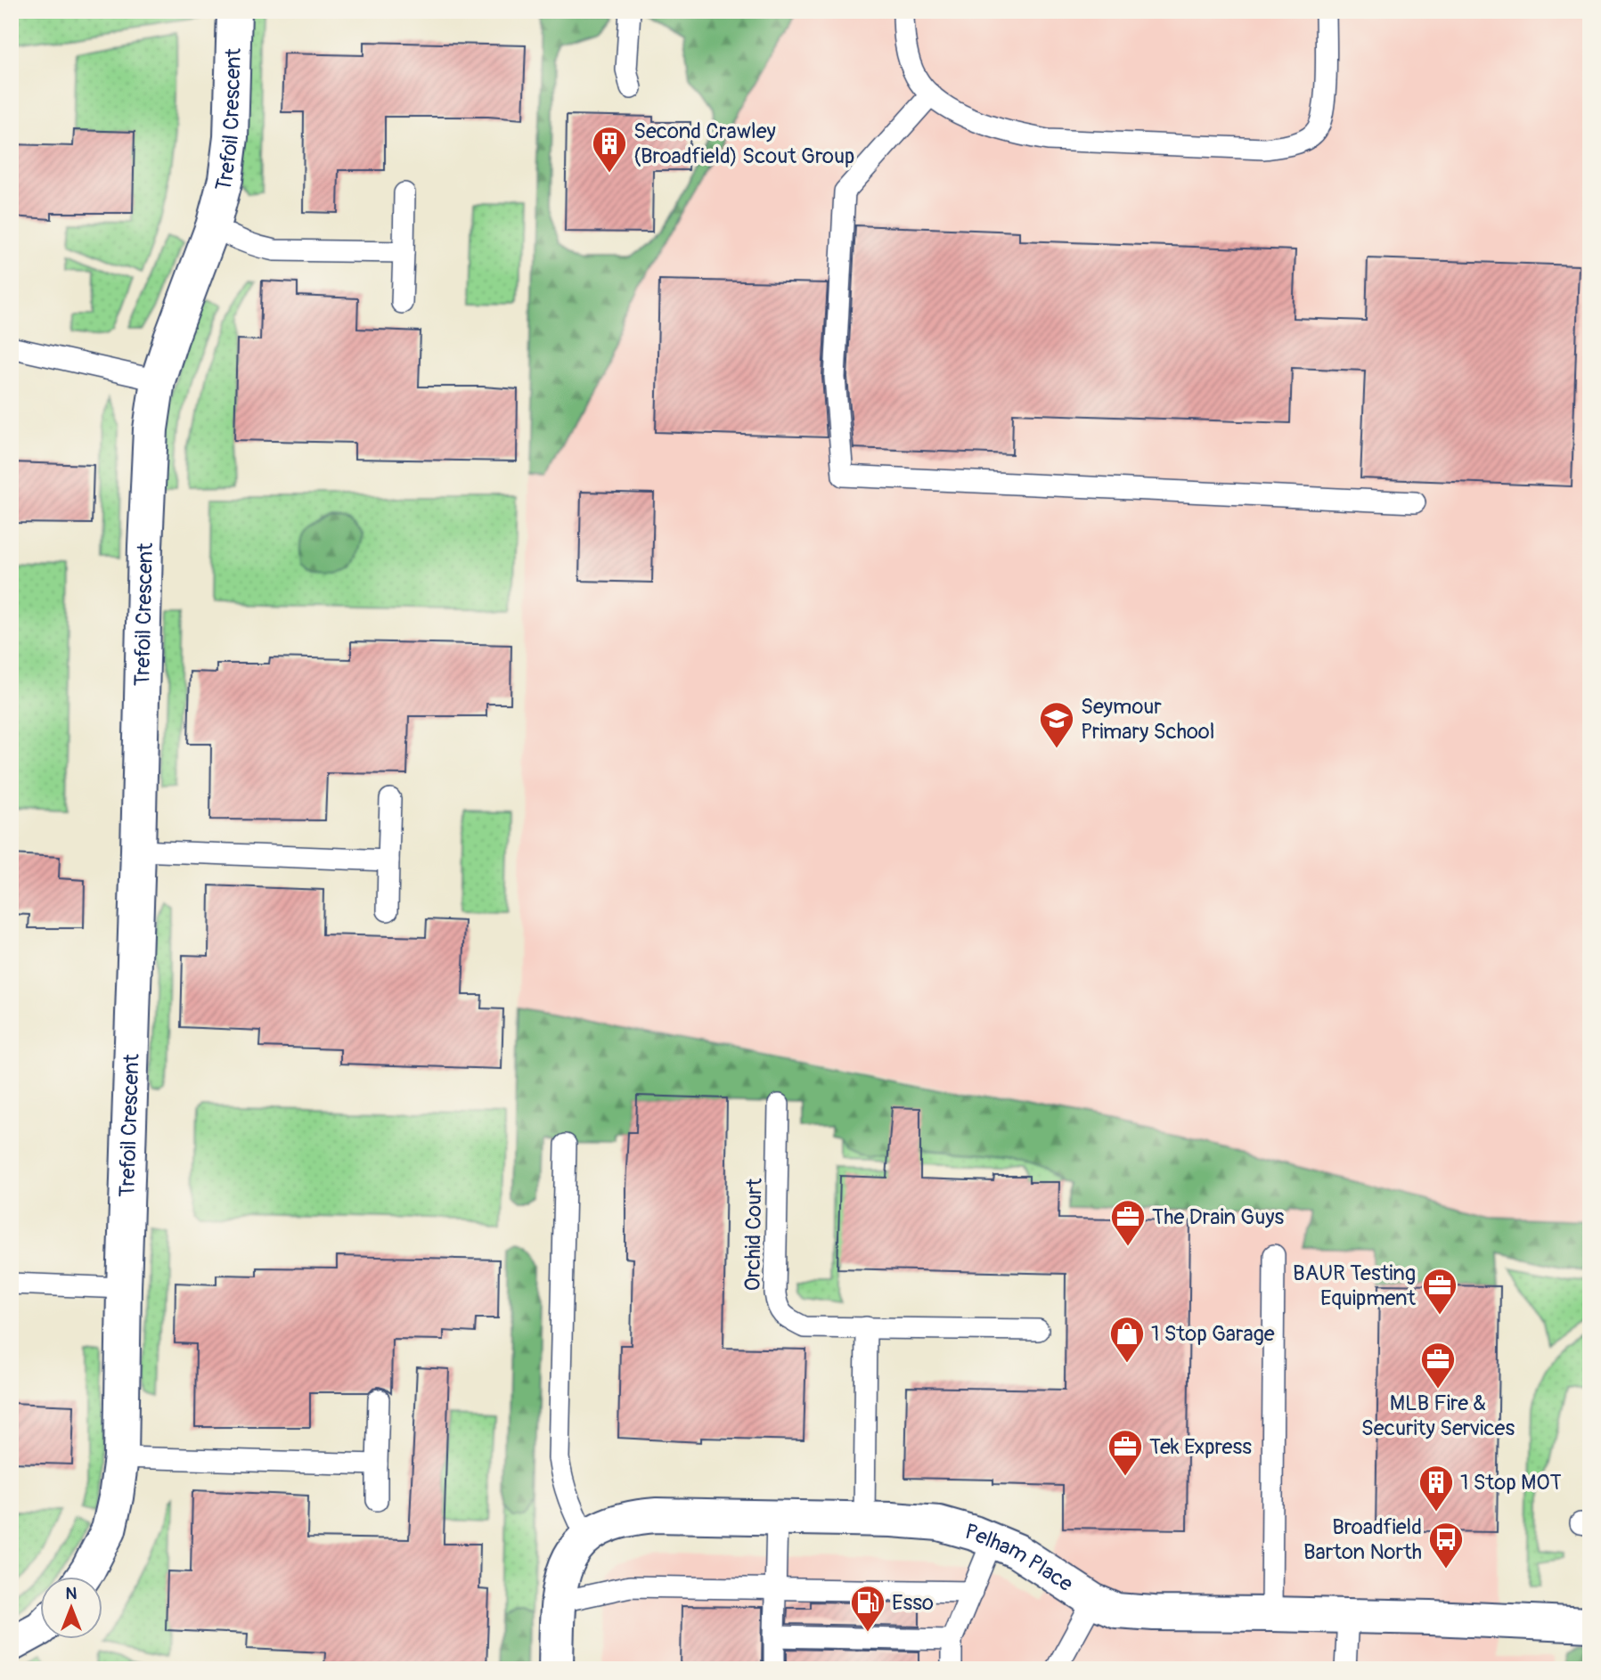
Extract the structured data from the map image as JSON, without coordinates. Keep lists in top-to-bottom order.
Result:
{
  "streets": {
    "street": ["Trefoil Crescent", "Pelham Place"],
    "lane": ["Orchid Court"]
  },
  "places": {
    "building": ["Second Crawley (Broadfield) Scout Group", "1 Stop MOT"],
    "school or university": ["Seymour Primary School"],
    "office": [
      "The Drain Guys",
      "BAUR Testing Equipment",
      "MLB Fire & Security Services",
      "Tek Express"
    ],
    "shop": ["1 Stop Garage"],
    "bus stop": ["Broadfield Barton North"],
    "fuel station": ["Esso"]
  },
  "north": "top"
}
